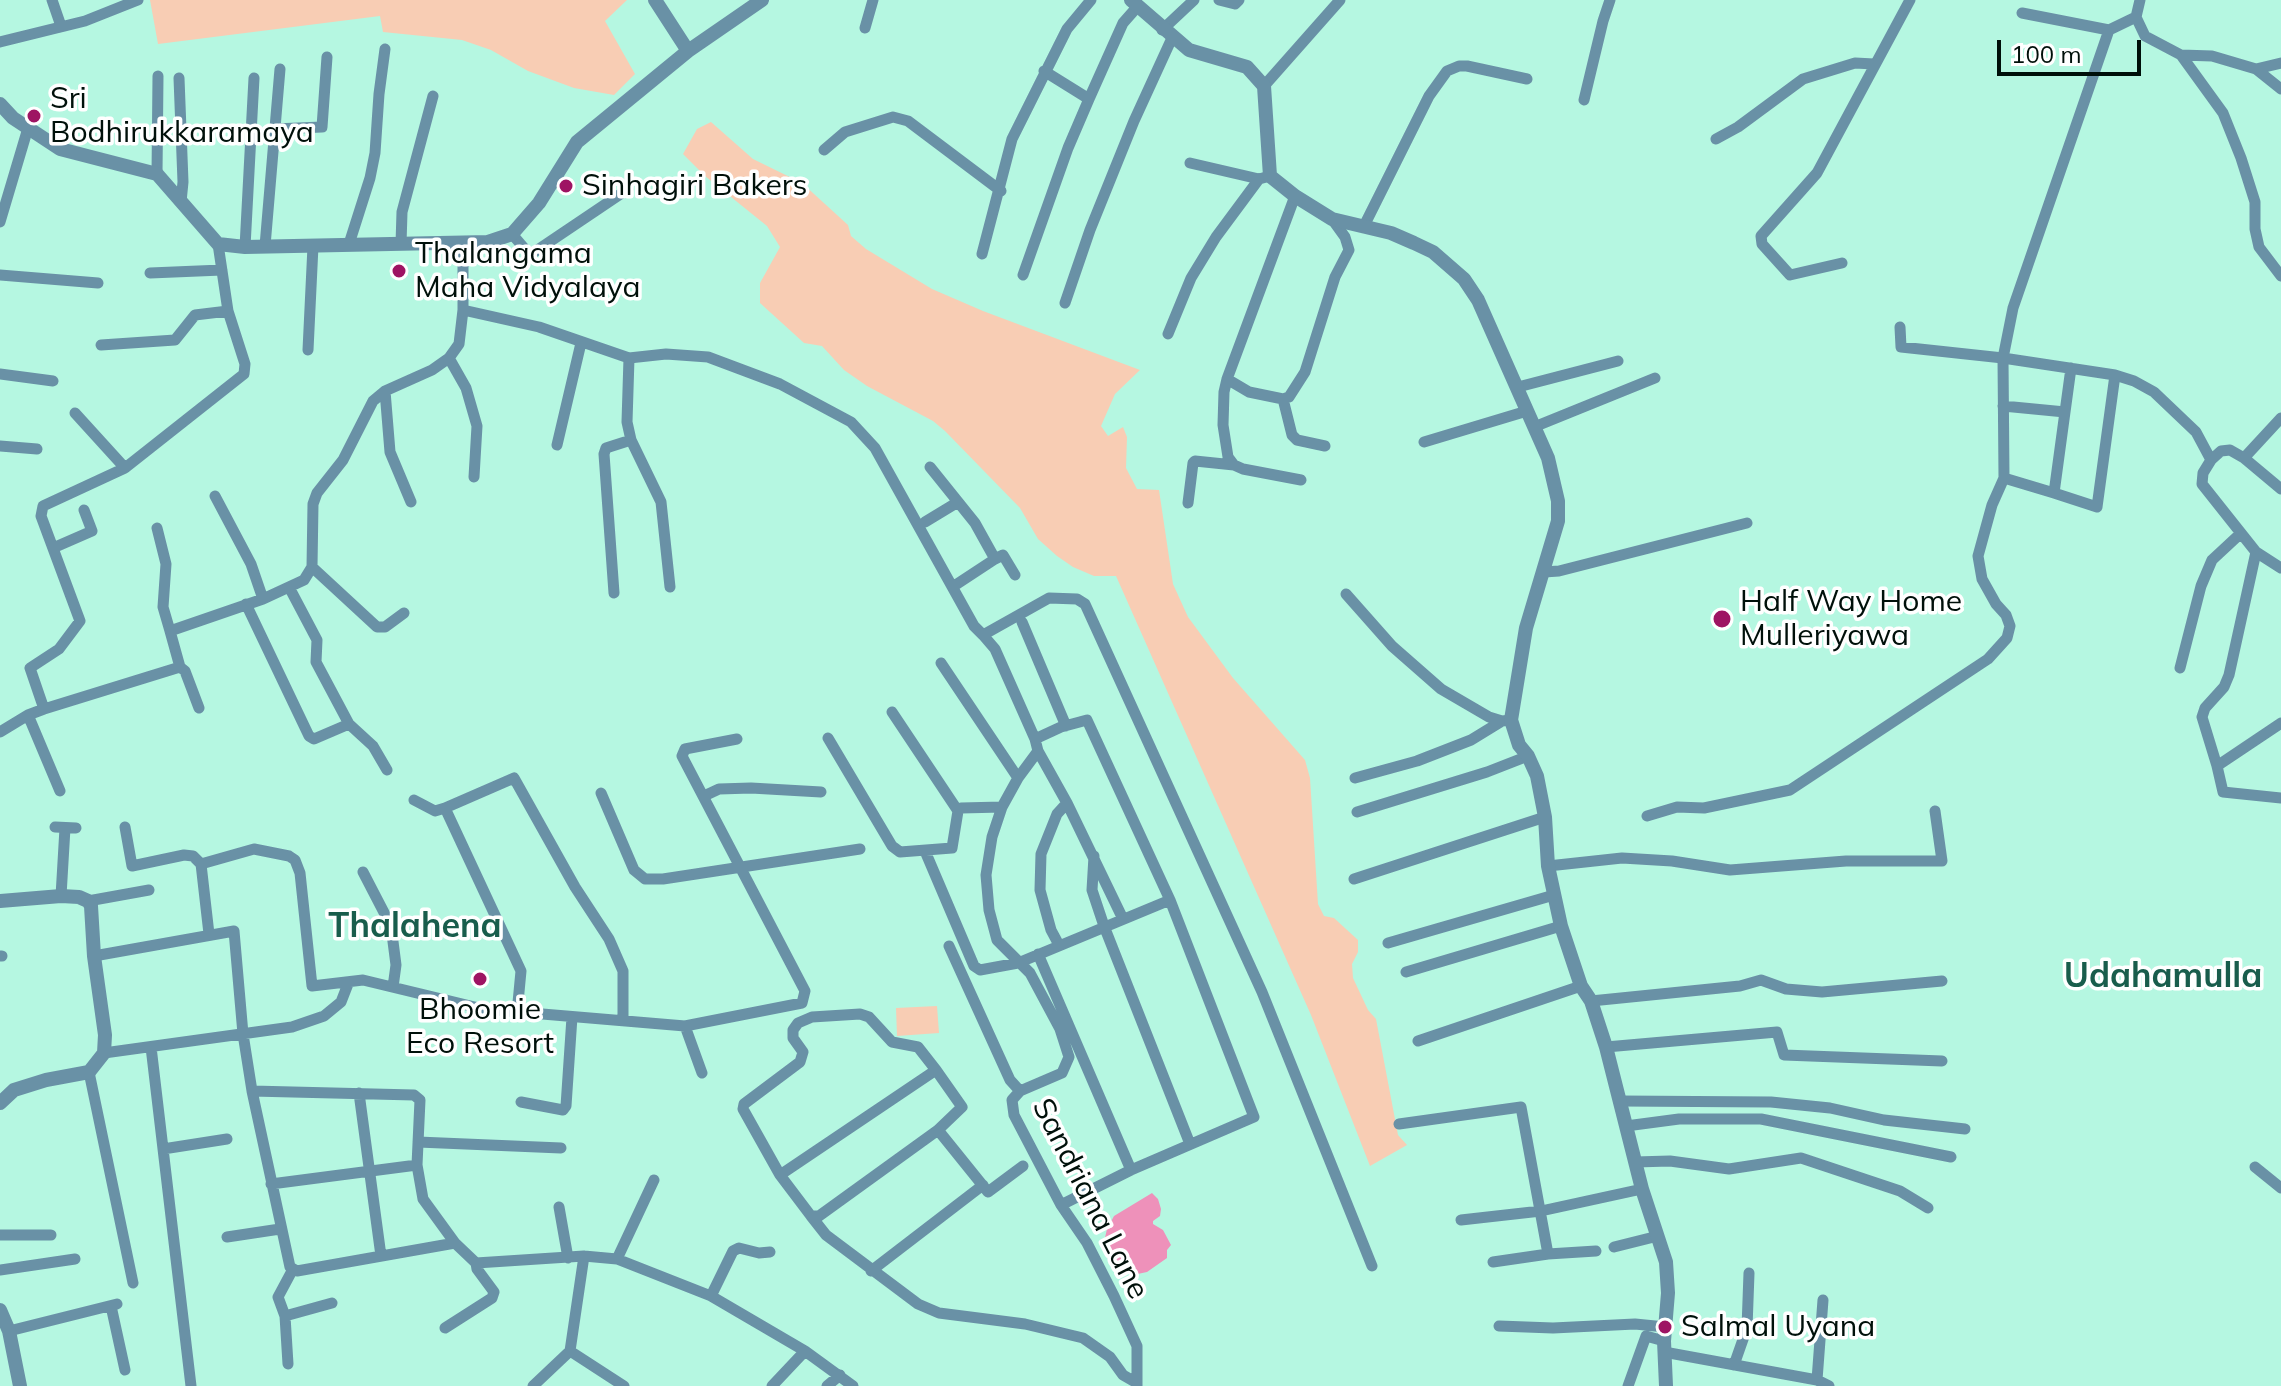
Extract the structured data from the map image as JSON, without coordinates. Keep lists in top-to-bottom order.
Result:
{
  "streets": {
    "street": ["Sandriana Lane"]
  },
  "districts": ["Thalahena", "Udahamulla"],
  "places": [
    "Sri Bodhirukkaramaya",
    "Sinhagiri Bakers",
    "Thalangama Maha Vidyalaya",
    "Half Way Home Mulleriyawa",
    "Bhoomie Eco Resort",
    "Salmal Uyana"
  ],
  "scale_bar": "100 m"
}
